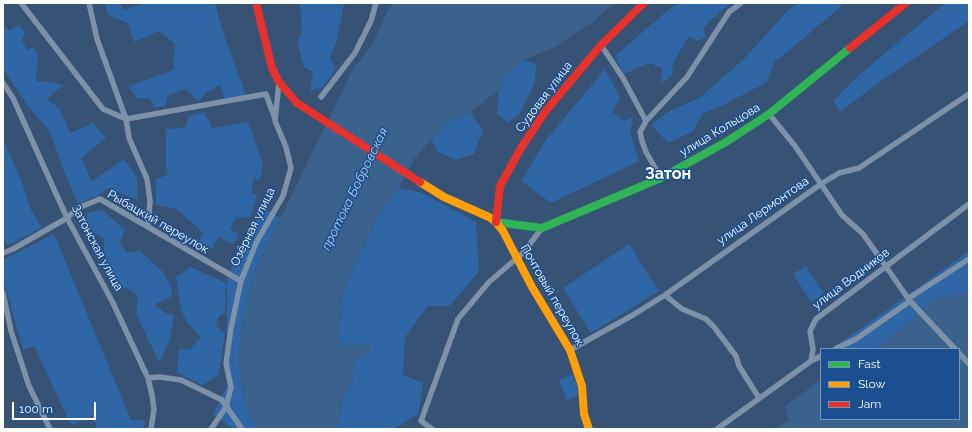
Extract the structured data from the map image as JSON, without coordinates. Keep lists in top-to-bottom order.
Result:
{
  "streets": {
    "street": [
      "Судовая улица",
      "улица Кольцова",
      "улица Лермонтова",
      "Рыбацкий переулок",
      "Озёрная улица",
      "Затонская улица",
      "улица Водников",
      "Почтовый переулок"
    ]
  },
  "crossings": [
    ["Судовая улица", "Почтовый переулок"],
    ["улица Лермонтова", "Почтовый переулок"],
    ["Рыбацкий переулок", "Озёрная улица"],
    ["Рыбацкий переулок", "Затонская улица"]
  ],
  "districts": ["Затон"],
  "water": ["протока Бобровская"],
  "legend": ["Fast", "Slow", "Jam"],
  "scale_bar": "100 m"
}
